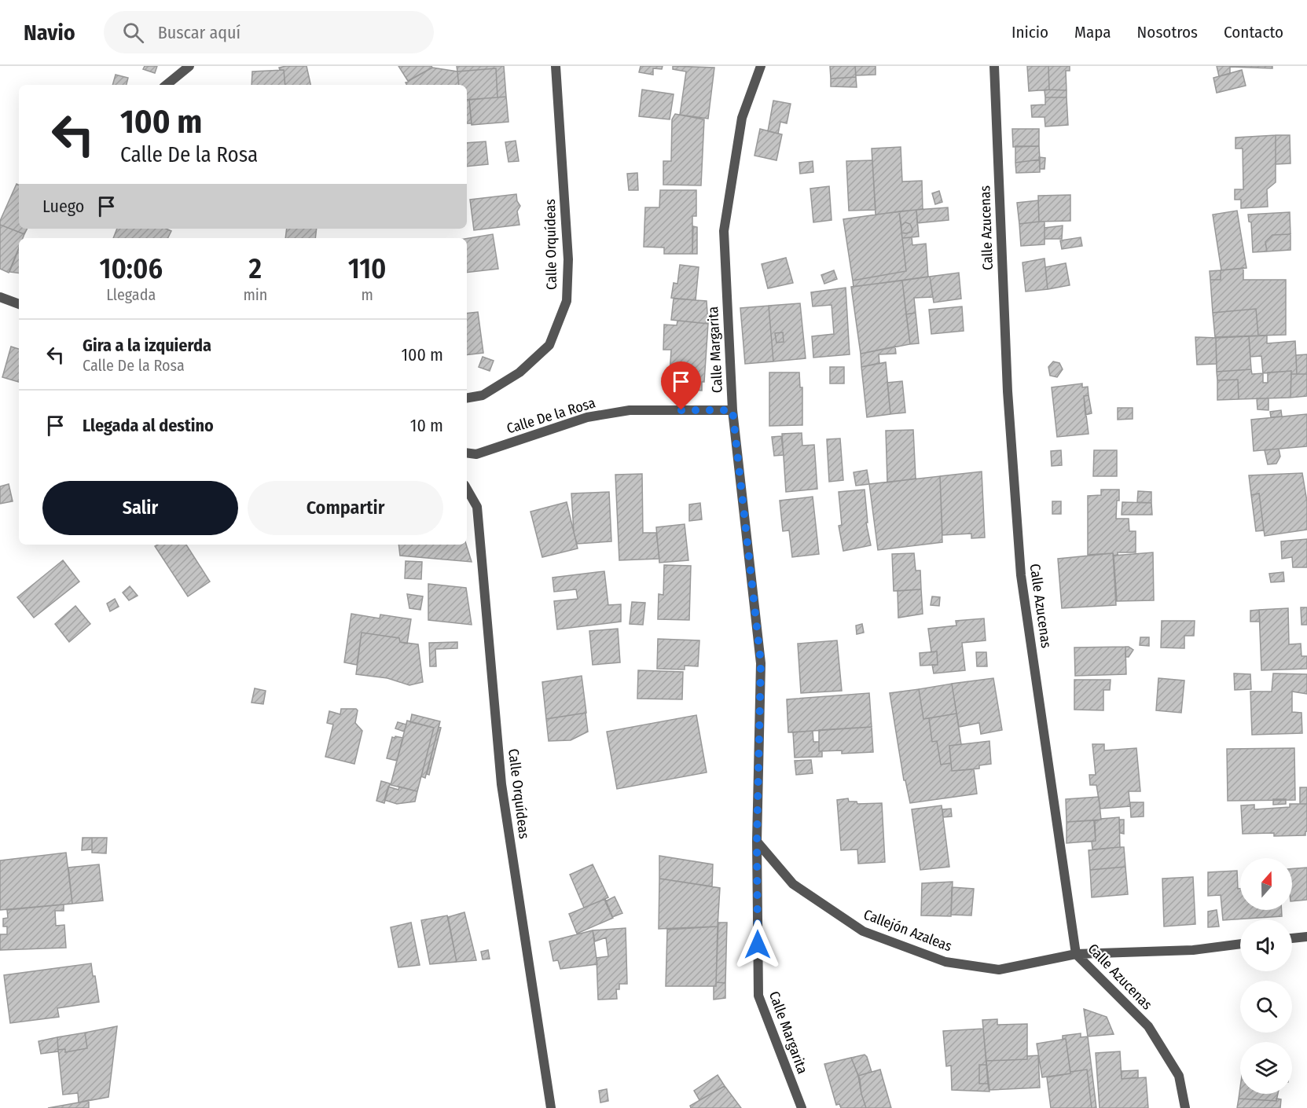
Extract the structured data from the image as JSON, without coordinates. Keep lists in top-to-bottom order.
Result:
{
  "streets": {
    "street": [
      "Calle Azucenas",
      "Calle Orquídeas",
      "Calle Margarita",
      "Calle De la Rosa",
      "Callejón Azaleas"
    ]
  },
  "crossings": [
    ["Calle Azucenas", "Callejón Azaleas"],
    ["Calle Margarita", "Calle De la Rosa"],
    ["Calle Margarita", "Callejón Azaleas"]
  ],
  "north": "top",
  "page": {
    "header": "Navio",
    "search": "Buscar aquí",
    "nav": [
      "Inicio",
      "Mapa",
      "Nosotros",
      "Contacto"
    ],
    "turn": ["100 m", "Calle De la Rosa"],
    "then": "Luego",
    "eta": [
      "10:06",
      "Llegada",
      "2",
      "min",
      "110",
      "m"
    ],
    "list": [
      {
        "name": "Gira a la izquierda",
        "note": "Calle De la Rosa",
        "value": "100 m"
      },
      {
        "name": "Llegada al destino",
        "value": "10 m"
      }
    ],
    "buttons": ["Salir", "Compartir"]
  }
}
